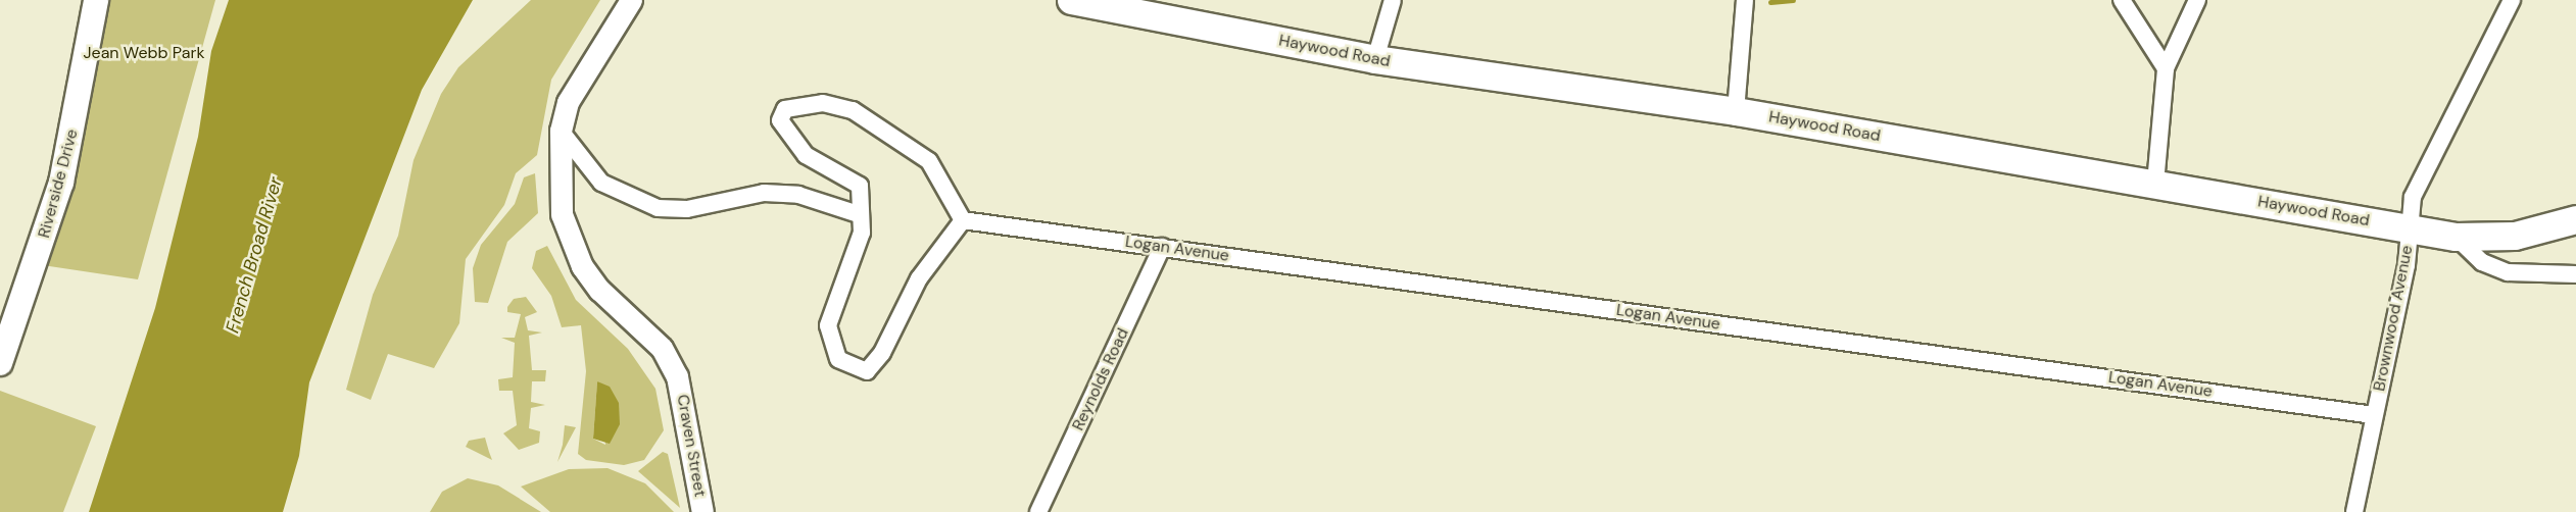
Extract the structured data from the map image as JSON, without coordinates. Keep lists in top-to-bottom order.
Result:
{
  "streets": {
    "main road": ["Haywood Road", "Riverside Drive"],
    "street": [
      "Logan Avenue",
      "Brownwood Avenue",
      "Reynolds Road",
      "Craven Street"
    ]
  },
  "crossings": [
    ["Haywood Road", "Brownwood Avenue"],
    ["Logan Avenue", "Brownwood Avenue"],
    ["Logan Avenue", "Reynolds Road"]
  ],
  "water": ["French Broad River"],
  "parks": ["Jean Webb Park"]
}
